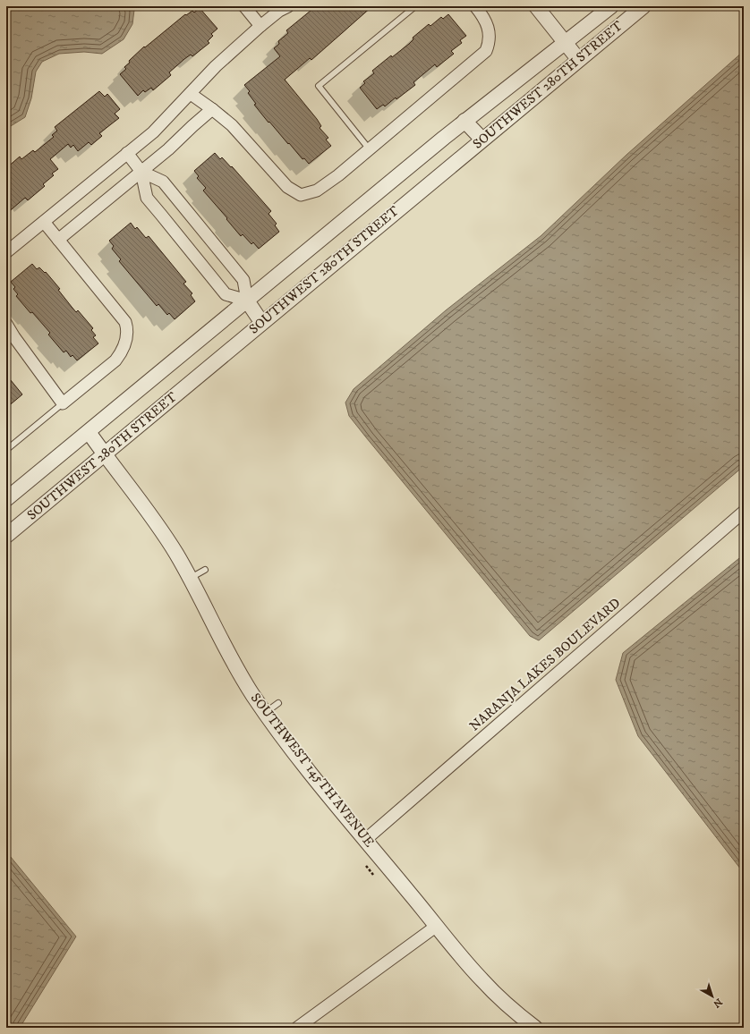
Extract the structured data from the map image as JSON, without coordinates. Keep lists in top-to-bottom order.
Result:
{
  "streets": {
    "street": ["SOUTHWEST 280TH STREET", "NARANJA LAKES BOULEVARD", "SOUTHWEST 145TH AVENUE"]
  },
  "crossings": [
    ["SOUTHWEST 280TH STREET", "SOUTHWEST 145TH AVENUE"],
    ["NARANJA LAKES BOULEVARD", "SOUTHWEST 145TH AVENUE"]
  ],
  "north": "bottom right"
}
